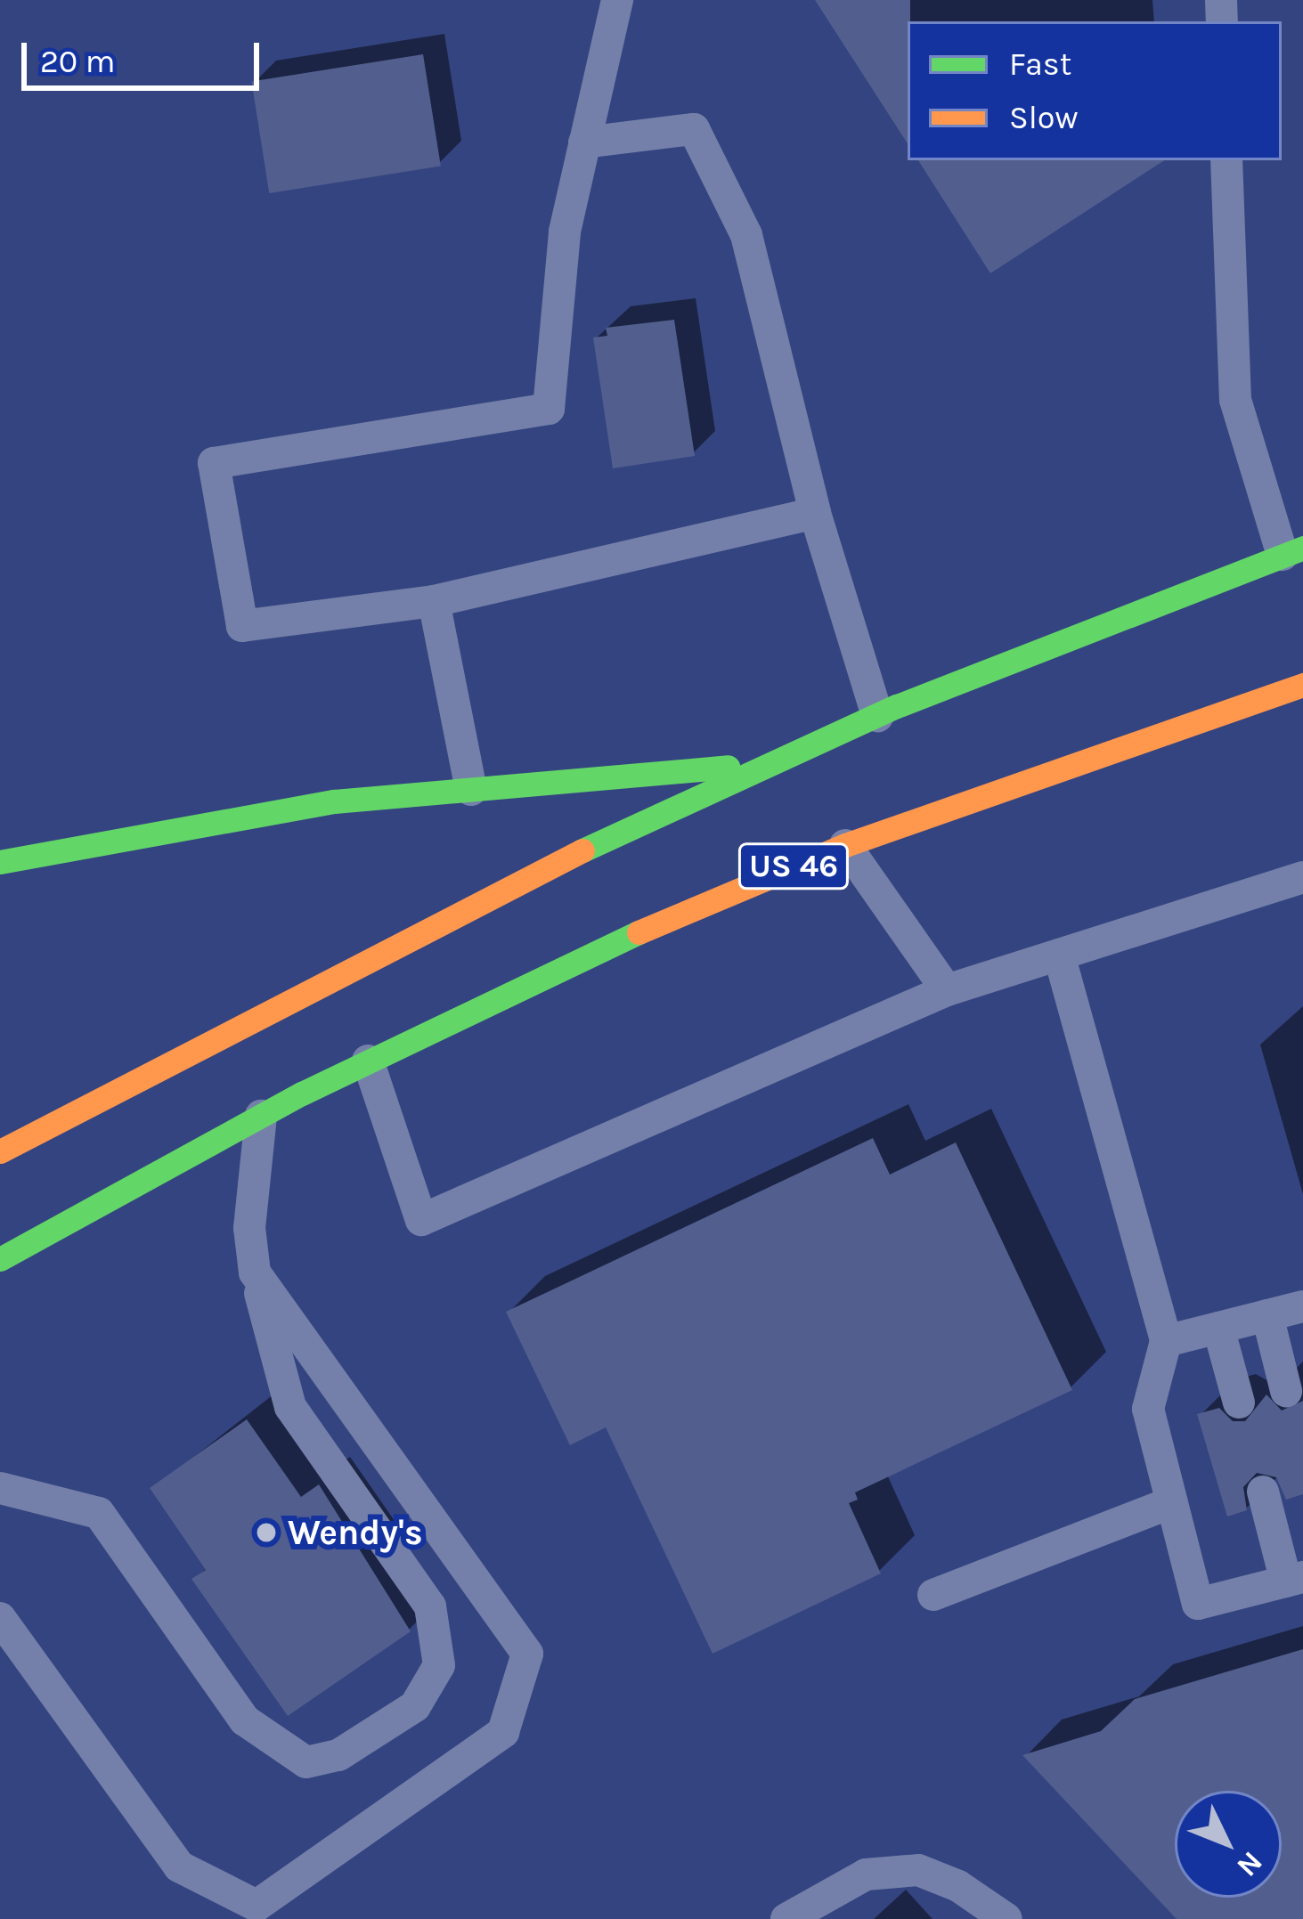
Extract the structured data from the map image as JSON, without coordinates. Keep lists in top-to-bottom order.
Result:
{
  "streets": {
    "highway": ["US 46"]
  },
  "places": ["Wendy's"],
  "legend": ["Fast", "Slow"],
  "scale_bar": "20 m",
  "north": "bottom right"
}
